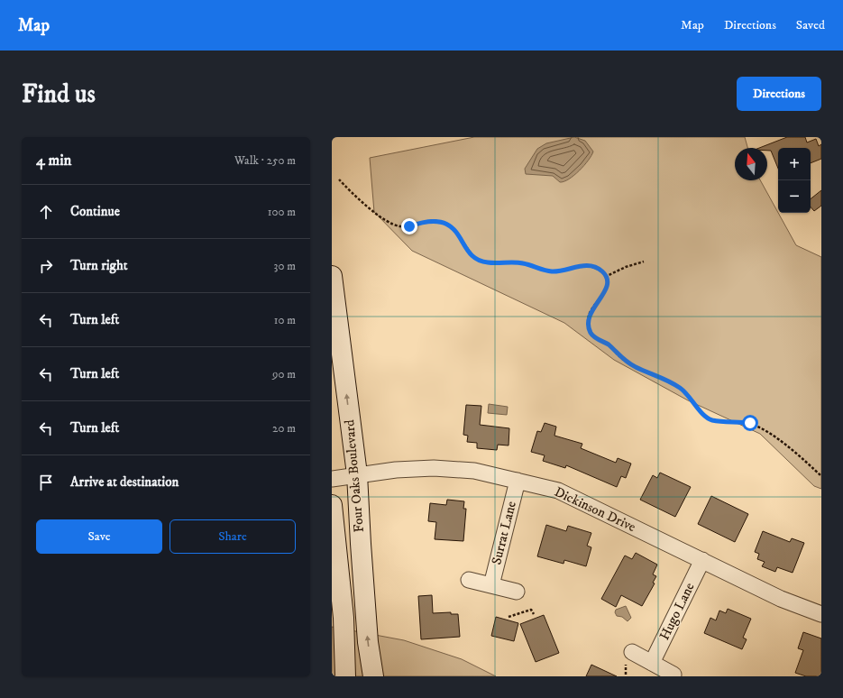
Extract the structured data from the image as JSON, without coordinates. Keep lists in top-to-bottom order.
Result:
{
  "streets": {
    "street": [
      "Four Oaks Boulevard",
      "Dickinson Drive",
      "Surrat Lane",
      "Hugo Lane"
    ]
  },
  "crossings": [
    ["Four Oaks Boulevard", "Dickinson Drive"],
    ["Dickinson Drive", "Surrat Lane"],
    ["Dickinson Drive", "Hugo Lane"]
  ],
  "north": "top",
  "page": {
    "header": "Map",
    "nav": ["Map", "Directions", "Saved"],
    "buttons": [
      "Directions",
      ["Save", "Share"]
    ],
    "title": "Find us",
    "heading": ["4 min", "Walk · 250 m"],
    "map_buttons": ["+", "−"],
    "list": [
      ["Continue", "100 m"],
      ["Turn right", "30 m"],
      ["Turn left", "10 m"],
      ["Turn left", "90 m"],
      ["Turn left", "20 m"],
      "Arrive at destination"
    ]
  }
}
